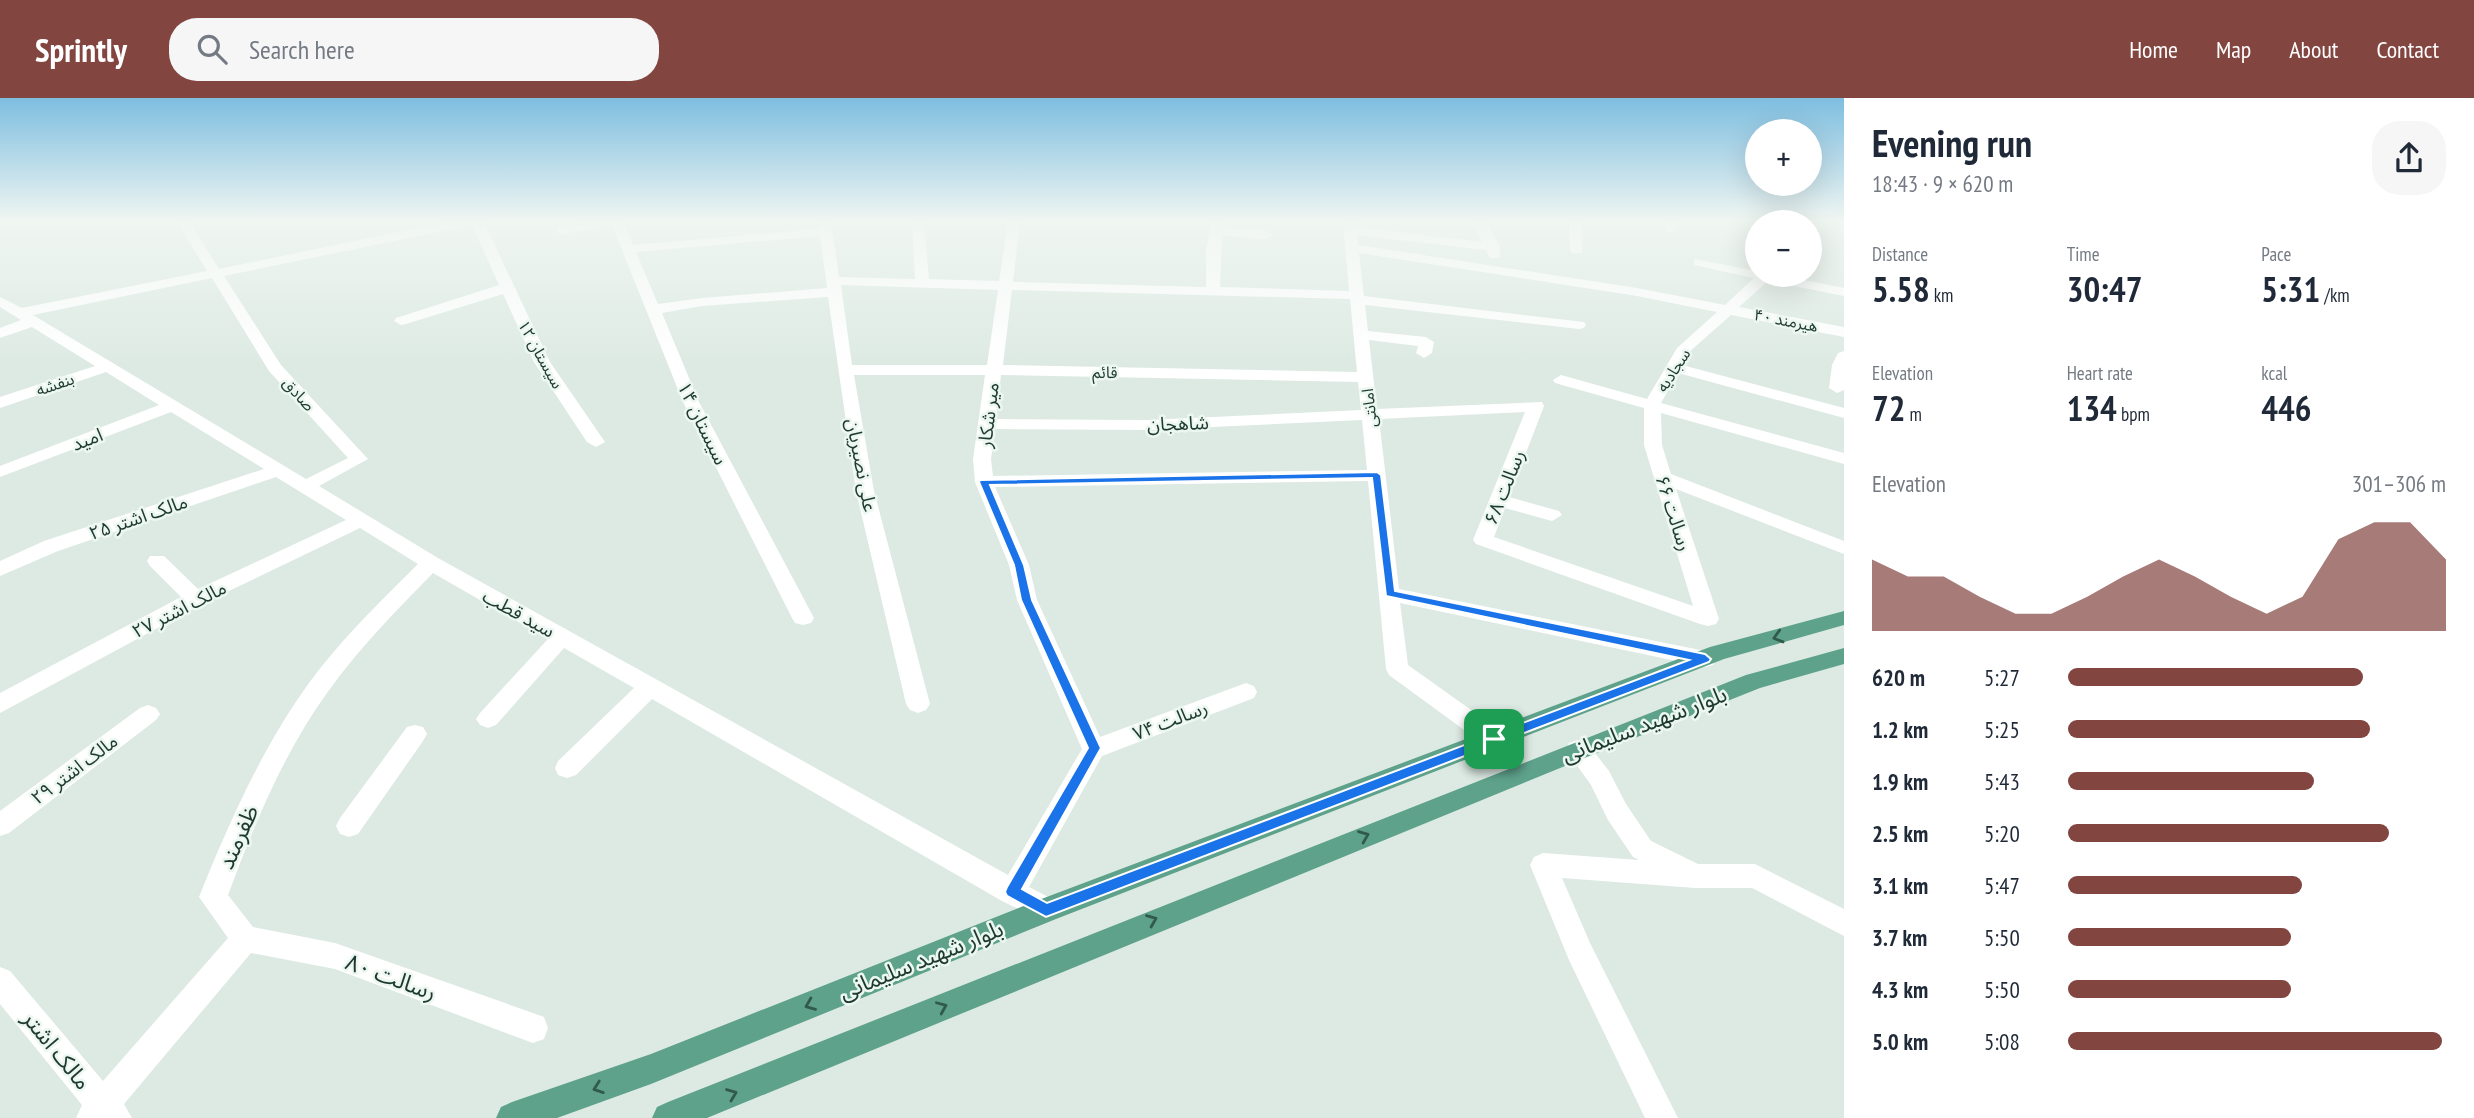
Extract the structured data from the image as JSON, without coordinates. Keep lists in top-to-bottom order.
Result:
{
  "streets": {
    "main road": ["بلوار شهید سلیمانی"],
    "street": [
      "هیرمند ۴۰",
      "سیستان ۱۲",
      "سجادیه",
      "قائم",
      "بنفشه",
      "صادق",
      "امانتی",
      "میر شکار",
      "سیستان ۱۴",
      "شاهجان",
      "امید",
      "علی نصیریان",
      "رسالت ۶۸",
      "رسالت ۶۶",
      "مالک اشتر ۲۵",
      "مالک اشتر ۲۷",
      "سید قطب",
      "رسالت ۷۴",
      "مالک اشتر ۲۹",
      "ظفرمند",
      "رسالت ۸۰",
      "مالک اشتر"
    ]
  },
  "crossings": [
    ["هیرمند ۴۰", "سجادیه"],
    ["سجادیه", "رسالت ۶۶"],
    ["قائم", "امانتی"],
    ["قائم", "میر شکار"],
    ["قائم", "علی نصیریان"],
    ["بنفشه", "سید قطب"],
    ["صادق", "سید قطب"],
    ["امانتی", "شاهجان"],
    ["امانتی", "رسالت ۶۸"],
    ["امانتی", "بلوار شهید سلیمانی"],
    ["میر شکار", "شاهجان"],
    ["میر شکار", "رسالت ۷۴"],
    ["شاهجان", "رسالت ۶۸"],
    ["امید", "سید قطب"],
    ["رسالت ۶۸", "رسالت ۶۶"],
    ["مالک اشتر ۲۵", "سید قطب"],
    ["مالک اشتر ۲۷", "سید قطب"],
    ["سید قطب", "بلوار شهید سلیمانی"],
    ["سید قطب", "ظفرمند"],
    ["ظفرمند", "رسالت ۸۰"]
  ],
  "page": {
    "header": "Sprintly",
    "search": "Search here",
    "nav": [
      "Home",
      "Map",
      "About",
      "Contact"
    ],
    "heading": ["Evening run", "18:43 · 9 × 620 m"],
    "map_buttons": ["+", "−"],
    "stats": [
      ["Distance", "5.58 km"],
      ["Time", "30:47"],
      ["Pace", "5:31 /km"],
      ["Elevation", "72 m"],
      ["Heart rate", "134 bpm"],
      ["kcal", "446"]
    ],
    "chart": ["Elevation", "301–306 m"],
    "list": [
      {
        "name": "620 m",
        "note": "5:27"
      },
      {
        "name": "1.2 km",
        "note": "5:25"
      },
      {
        "name": "1.9 km",
        "note": "5:43"
      },
      {
        "name": "2.5 km",
        "note": "5:20"
      },
      {
        "name": "3.1 km",
        "note": "5:47"
      },
      {
        "name": "3.7 km",
        "note": "5:50"
      },
      {
        "name": "4.3 km",
        "note": "5:50"
      },
      {
        "name": "5.0 km",
        "note": "5:08"
      }
    ]
  }
}
